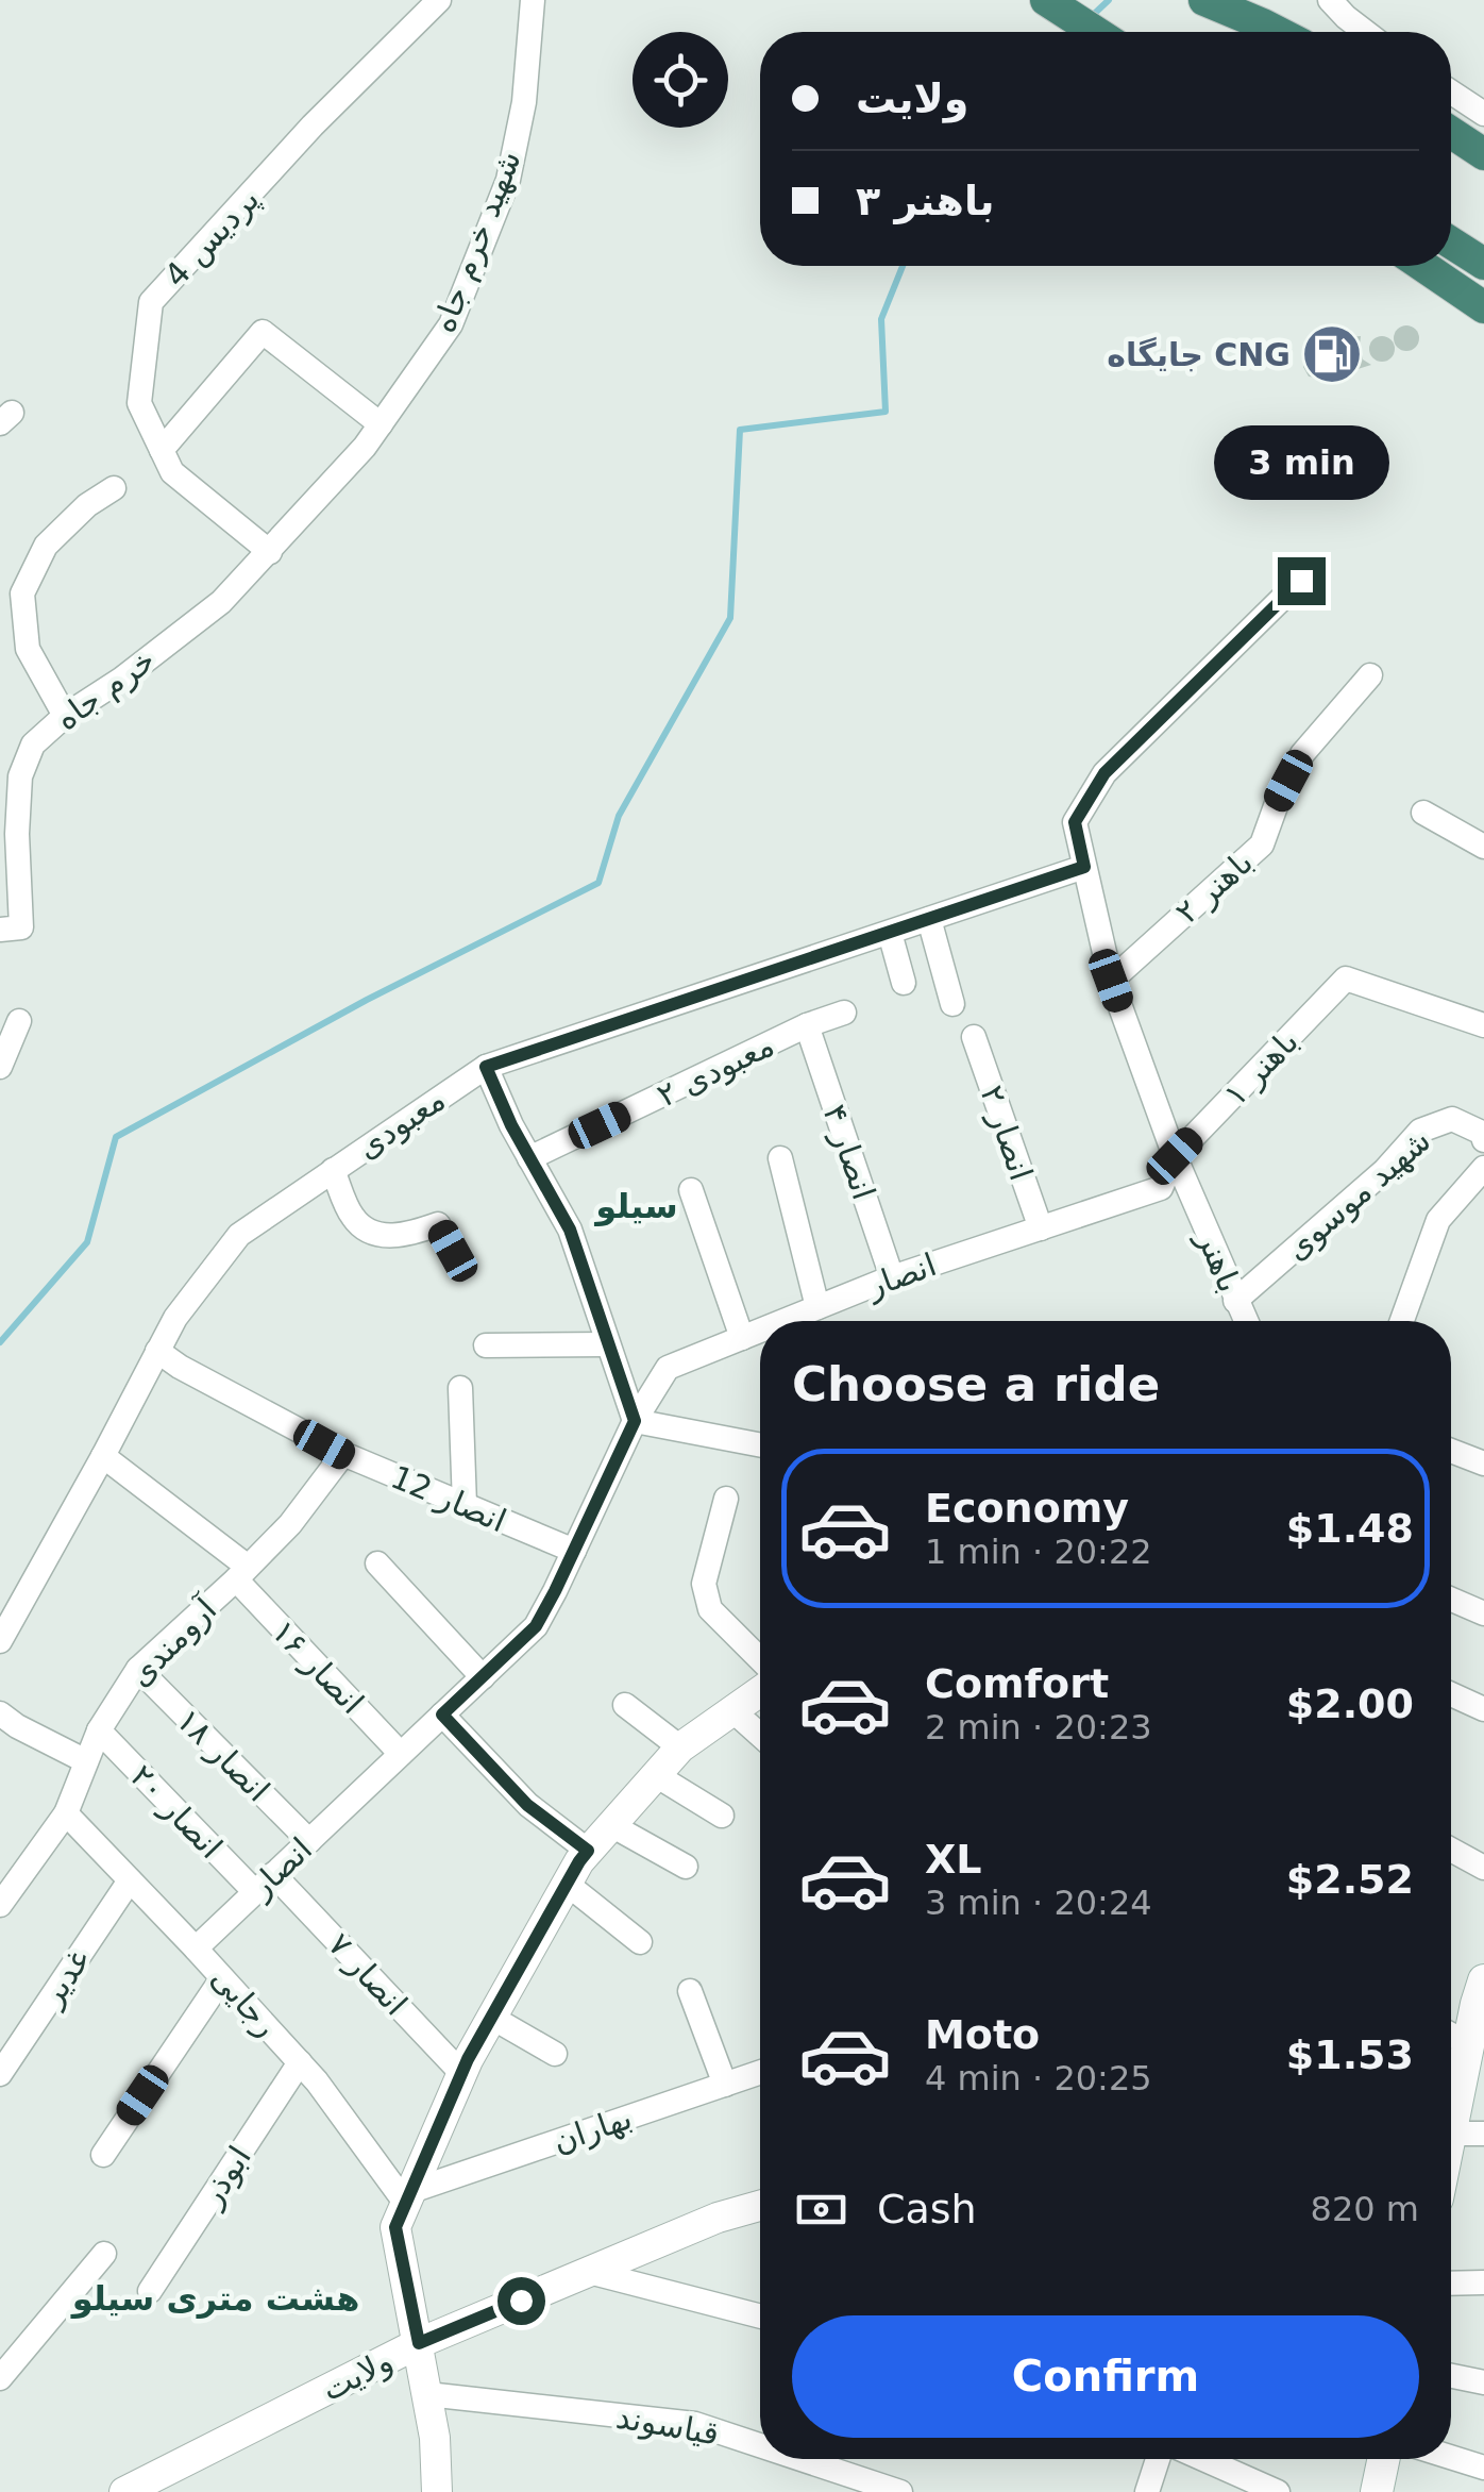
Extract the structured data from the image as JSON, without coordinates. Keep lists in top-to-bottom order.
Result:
{
  "streets": {
    "street": [
      "پردیس 4",
      "شهید خرم جاه",
      "خرم جاه",
      "باهنر ۲",
      "باهنر ۱",
      "معبودی ۲",
      "معبودی",
      "انصار ۲",
      "انصار ۴",
      "شهید موسوی",
      "باهنر",
      "انصار",
      "انصار 12",
      "آرومندی",
      "انصار ۱۶",
      "انصار ۱۸",
      "انصار ۲۰",
      "انصار ۷",
      "غدیر",
      "رجایی",
      "بهاران",
      "ابوذر",
      "ولایت",
      "قیاسوند"
    ]
  },
  "crossings": [
    ["پردیس 4", "شهید خرم جاه"],
    ["پردیس 4", "خرم جاه"],
    ["شهید خرم جاه", "خرم جاه"],
    ["باهنر ۲", "باهنر"],
    ["باهنر ۱", "باهنر"],
    ["باهنر ۱", "انصار"],
    ["معبودی ۲", "انصار ۴"],
    ["معبودی", "باهنر"],
    ["معبودی", "انصار 12"],
    ["معبودی", "انصار ۱۶"],
    ["انصار ۲", "انصار"],
    ["انصار ۴", "انصار"],
    ["شهید موسوی", "باهنر"],
    ["باهنر", "انصار"],
    ["انصار", "انصار 12"],
    ["انصار", "انصار ۱۶"],
    ["انصار", "انصار ۱۸"],
    ["انصار", "انصار ۲۰"],
    ["انصار", "انصار ۷"],
    ["انصار", "رجایی"],
    ["انصار 12", "آرومندی"],
    ["آرومندی", "انصار ۱۶"],
    ["آرومندی", "انصار ۱۸"],
    ["آرومندی", "انصار ۲۰"],
    ["آرومندی", "رجایی"],
    ["غدیر", "رجایی"],
    ["رجایی", "بهاران"],
    ["رجایی", "ابوذر"]
  ],
  "districts": ["سیلو", "هشت متری سیلو"],
  "places": {
    "fuel station": ["جایگاه CNG"]
  },
  "page": {
    "banner": ["ولایت", "باهنر ۳"],
    "bubble": "3 min",
    "heading": "Choose a ride",
    "list": [
      {
        "name": "Economy",
        "note": "1 min · 20:22",
        "value": "$1.48"
      },
      {
        "name": "Comfort",
        "note": "2 min · 20:23",
        "value": "$2.00"
      },
      {
        "name": "XL",
        "note": "3 min · 20:24",
        "value": "$2.52"
      },
      {
        "name": "Moto",
        "note": "4 min · 20:25",
        "value": "$1.53"
      }
    ],
    "pay": ["Cash", "820 m"],
    "buttons": "Confirm"
  }
}
